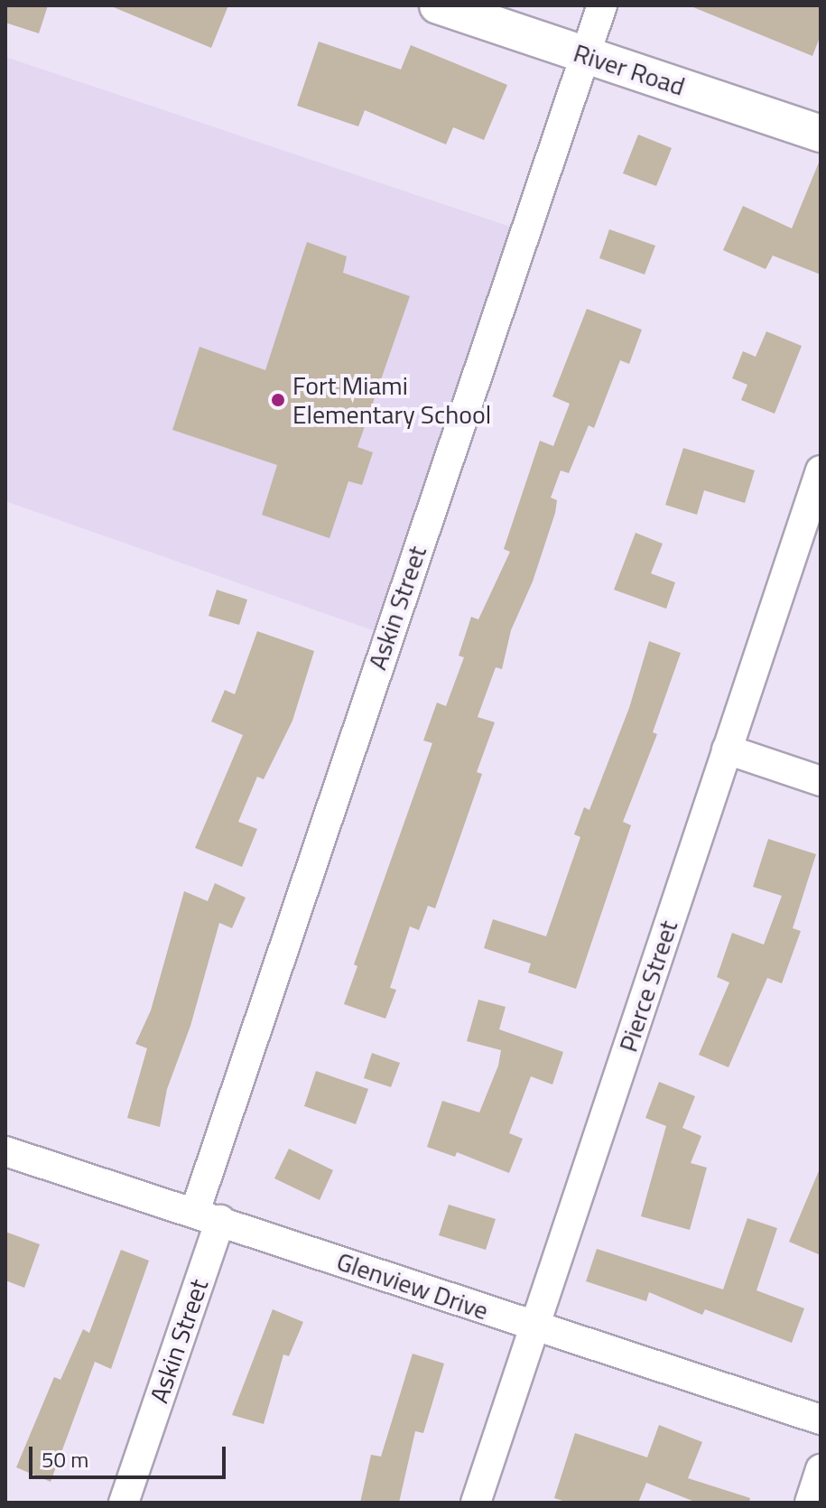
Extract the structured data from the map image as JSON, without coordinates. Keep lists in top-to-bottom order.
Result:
{
  "streets": {
    "street": [
      "River Road",
      "Askin Street",
      "Pierce Street",
      "Glenview Drive"
    ]
  },
  "crossings": [
    ["River Road", "Askin Street"],
    ["Askin Street", "Glenview Drive"],
    ["Pierce Street", "Glenview Drive"]
  ],
  "places": ["Fort Miami Elementary School"],
  "scale_bar": "50 m"
}
